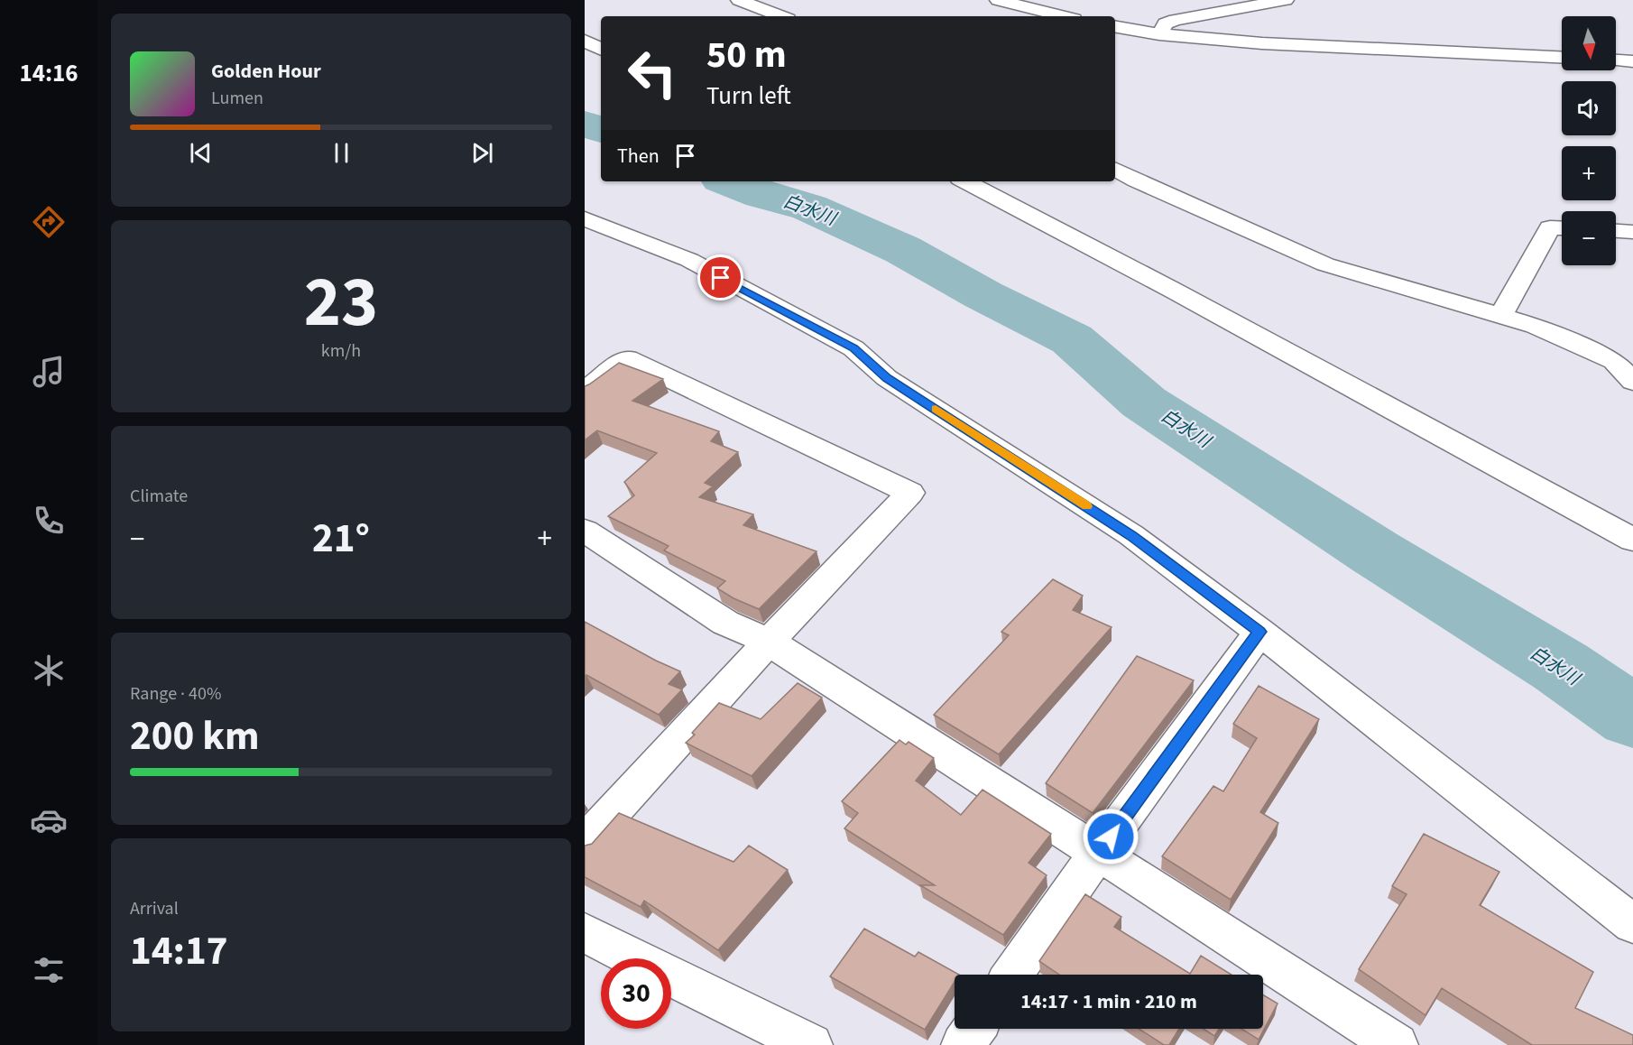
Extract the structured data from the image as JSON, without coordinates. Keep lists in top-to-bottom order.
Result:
{
  "water": ["白水川"],
  "north": "bottom",
  "page": {
    "tabs": "14:16",
    "map_buttons": ["+", "−"],
    "turn": ["50 m", "Turn left"],
    "song": ["Golden Hour", "Lumen"],
    "then": "Then",
    "tile": [
      ["23", "km/h"],
      "Climate",
      ["Range · 40%", "200 km"],
      ["Arrival", "14:17"]
    ],
    "heat": ["−", "21°", "+"],
    "limit": "30",
    "trip": "14:17 · 1 min · 210 m"
  }
}
